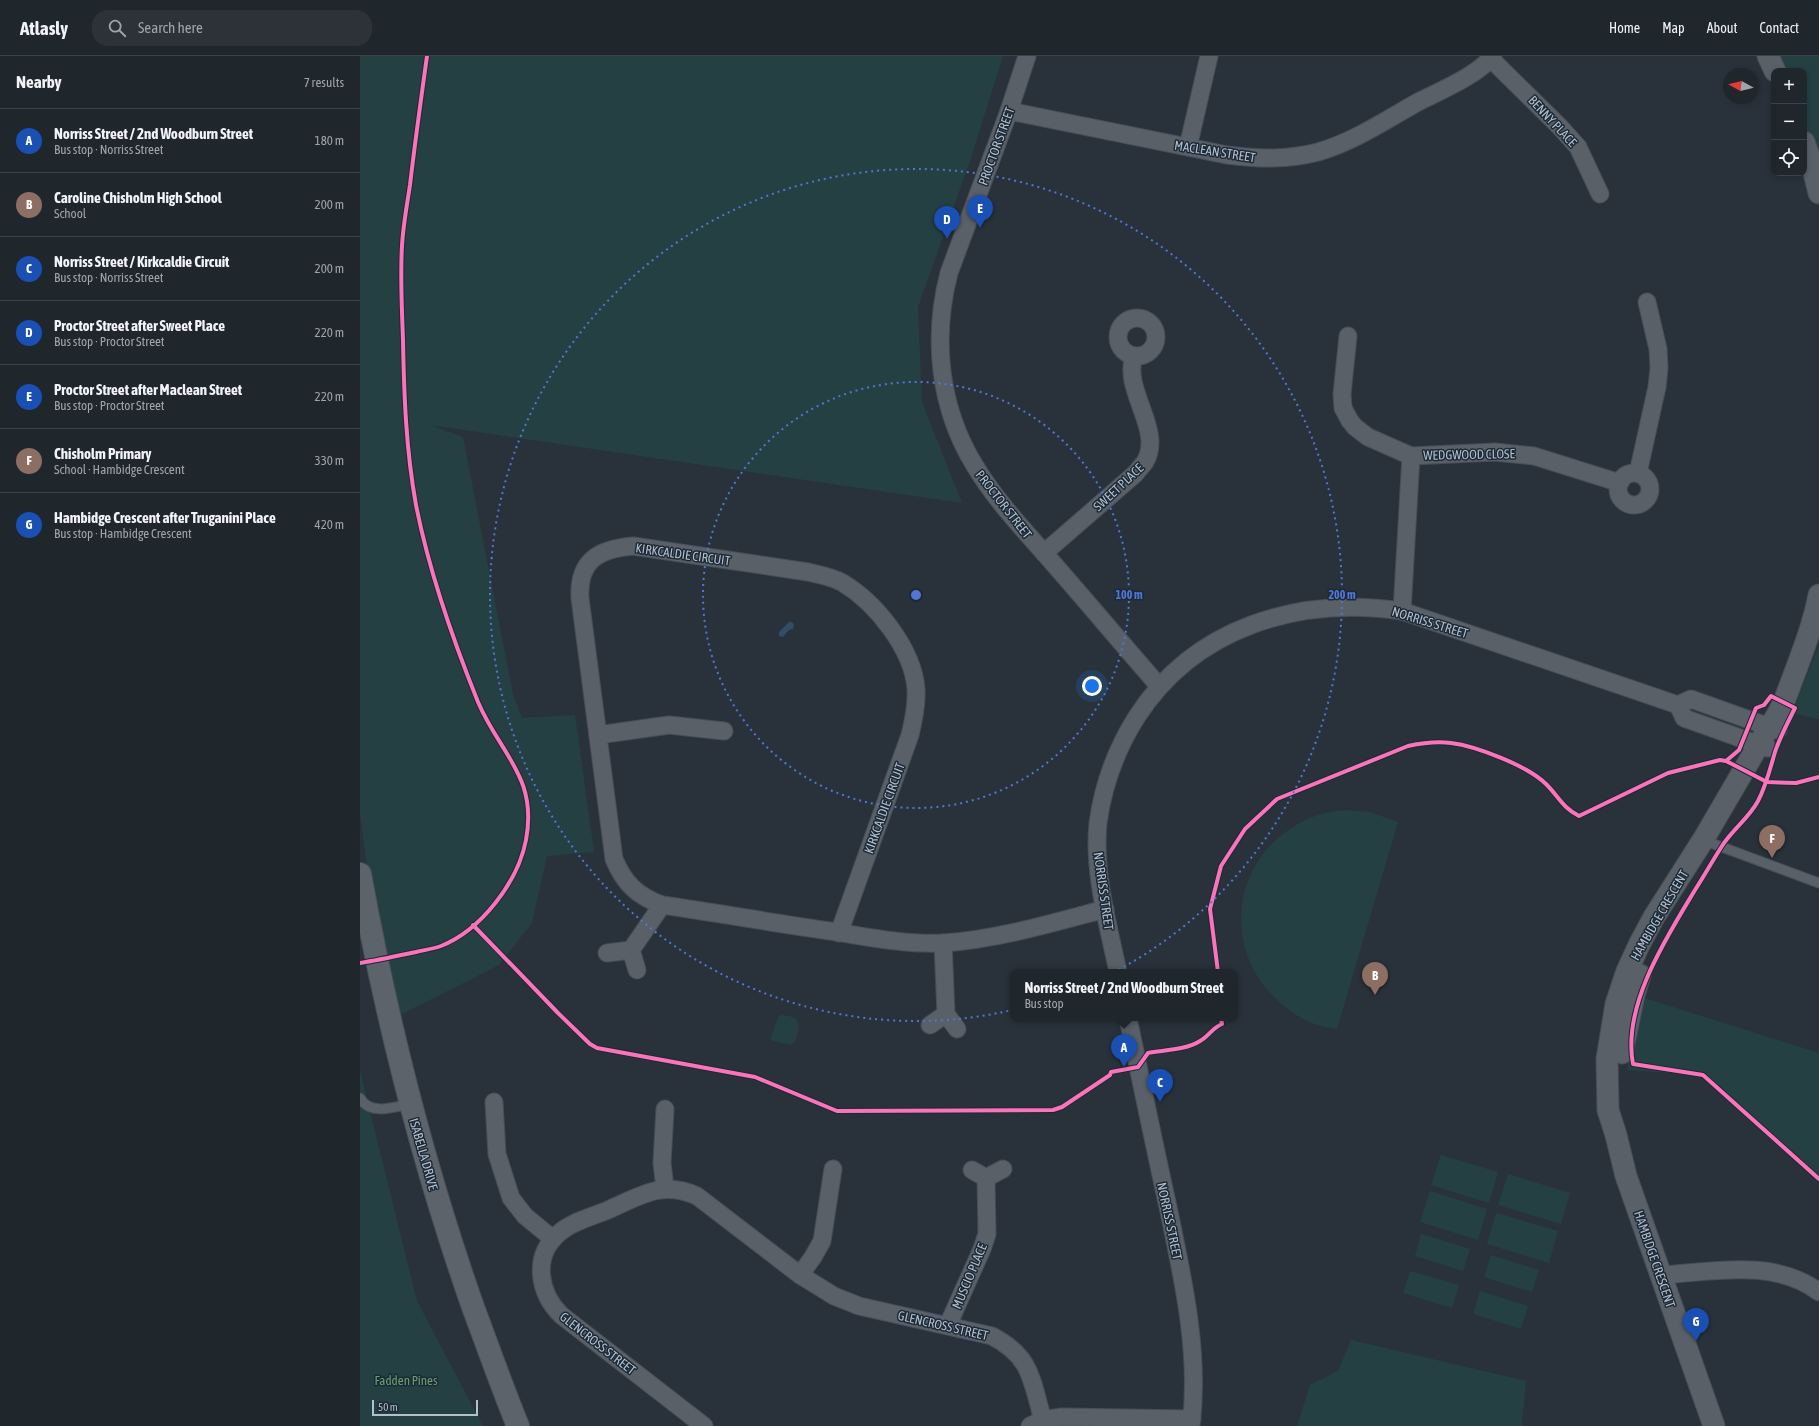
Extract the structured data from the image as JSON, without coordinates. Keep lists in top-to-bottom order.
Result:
{
  "streets": {
    "main road": ["ISABELLA DRIVE"],
    "street": [
      "BENNY PLACE",
      "PROCTOR STREET",
      "MACLEAN STREET",
      "WEDGWOOD CLOSE",
      "SWEET PLACE",
      "KIRKCALDIE CIRCUIT",
      "NORRISS STREET",
      "HAMBIDGE CRESCENT",
      "MUSCIO PLACE",
      "GLENCROSS STREET"
    ]
  },
  "crossings": [
    ["BENNY PLACE", "MACLEAN STREET"],
    ["PROCTOR STREET", "MACLEAN STREET"],
    ["PROCTOR STREET", "SWEET PLACE"],
    ["PROCTOR STREET", "NORRISS STREET"],
    ["WEDGWOOD CLOSE", "NORRISS STREET"],
    ["KIRKCALDIE CIRCUIT", "NORRISS STREET"],
    ["NORRISS STREET", "HAMBIDGE CRESCENT"],
    ["MUSCIO PLACE", "GLENCROSS STREET"]
  ],
  "parks": ["Fadden Pines"],
  "scale_bar": "50 m",
  "north": "left",
  "page": {
    "header": "Atlasly",
    "search": "Search here",
    "nav": [
      "Home",
      "Map",
      "About",
      "Contact"
    ],
    "heading": ["Nearby", "7 results"],
    "map_buttons": ["+", "−"],
    "list": [
      {
        "mark": "A",
        "name": "Norriss Street / 2nd Woodburn Street",
        "note": "Bus stop · Norriss Street",
        "value": "180 m"
      },
      {
        "mark": "B",
        "name": "Caroline Chisholm High School",
        "note": "School",
        "value": "200 m"
      },
      {
        "mark": "C",
        "name": "Norriss Street / Kirkcaldie Circuit",
        "note": "Bus stop · Norriss Street",
        "value": "200 m"
      },
      {
        "mark": "D",
        "name": "Proctor Street after Sweet Place",
        "note": "Bus stop · Proctor Street",
        "value": "220 m"
      },
      {
        "mark": "E",
        "name": "Proctor Street after Maclean Street",
        "note": "Bus stop · Proctor Street",
        "value": "220 m"
      },
      {
        "mark": "F",
        "name": "Chisholm Primary",
        "note": "School · Hambidge Crescent",
        "value": "330 m"
      },
      {
        "mark": "G",
        "name": "Hambidge Crescent after Truganini Place",
        "note": "Bus stop · Hambidge Crescent",
        "value": "420 m"
      }
    ],
    "pins": [
      "E",
      "D",
      "F",
      "B",
      "A",
      "C",
      "G"
    ],
    "popup": ["Norriss Street / 2nd Woodburn Street", "Bus stop"],
    "scale": "50 m"
  },
  "rings": ["100 m", "200 m"]
}
